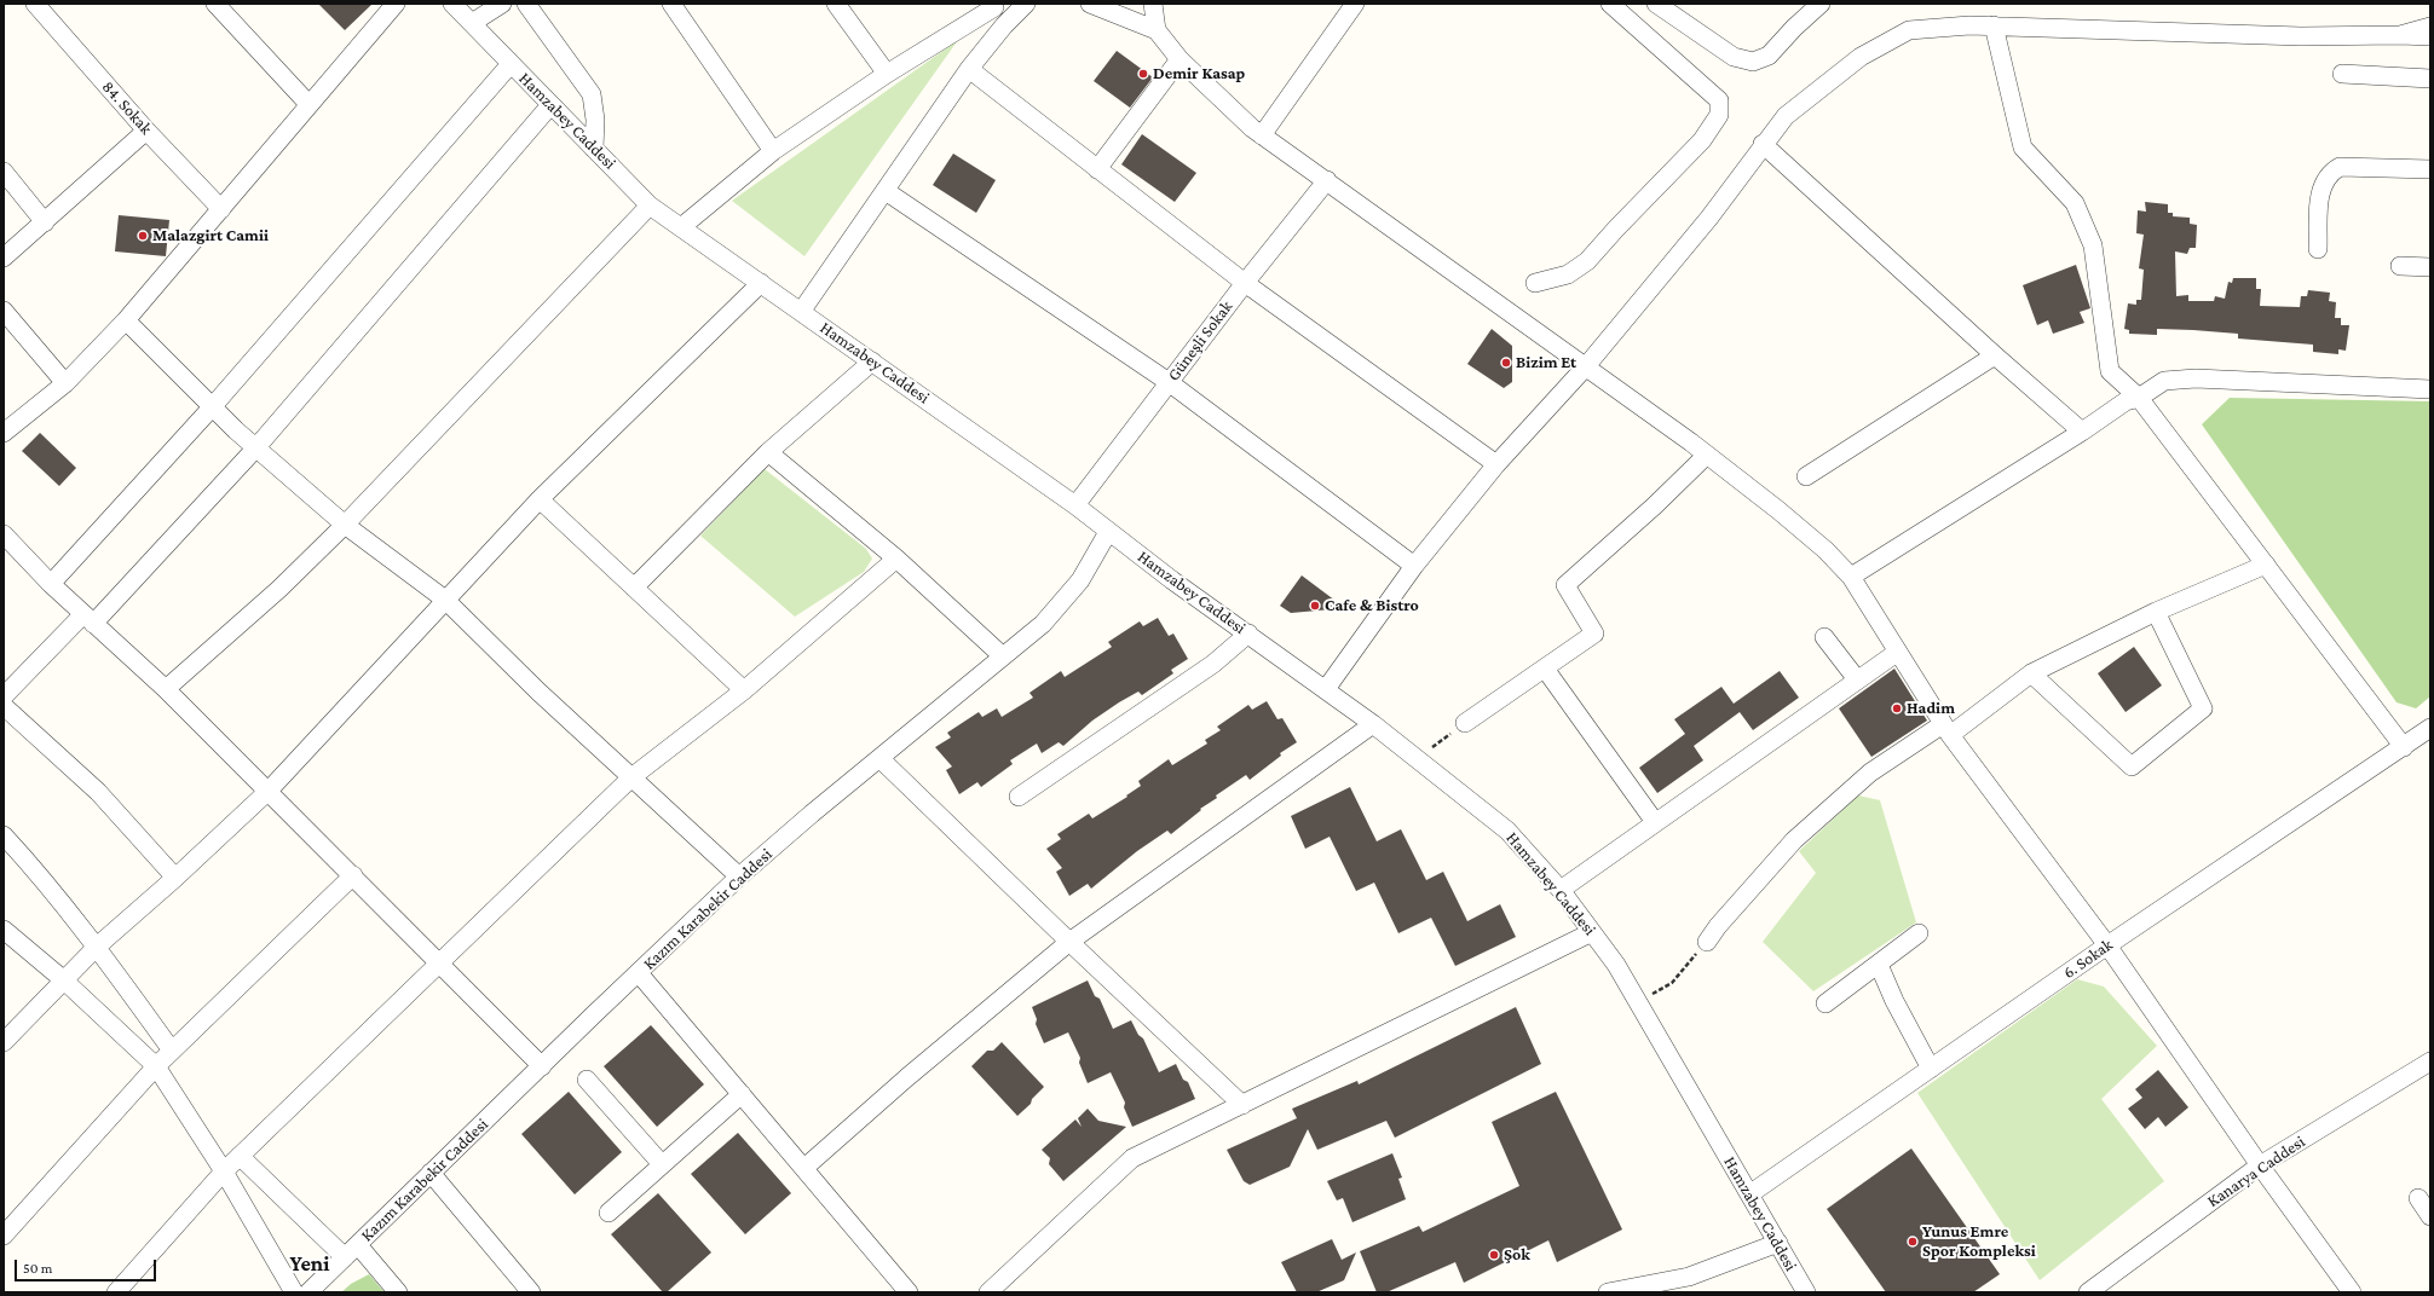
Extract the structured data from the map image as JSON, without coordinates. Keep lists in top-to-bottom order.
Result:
{
  "streets": {
    "street": [
      "84. Sokak",
      "Hamzabey Caddesi",
      "Güneşli Sokak",
      "Kazım Karabekir Caddesi",
      "6. Sokak",
      "Kanarya Caddesi"
    ]
  },
  "crossings": [
    ["Hamzabey Caddesi", "Güneşli Sokak"],
    ["Hamzabey Caddesi", "Kazım Karabekir Caddesi"],
    ["Hamzabey Caddesi", "6. Sokak"]
  ],
  "districts": ["Yeni"],
  "places": [
    "Demir Kasap",
    "Malazgirt Camii",
    "Bizim Et",
    "Cafe & Bistro",
    "Hadim",
    "Yunus Emre Spor Kompleksi",
    "Şok"
  ],
  "scale_bar": "50 m"
}
